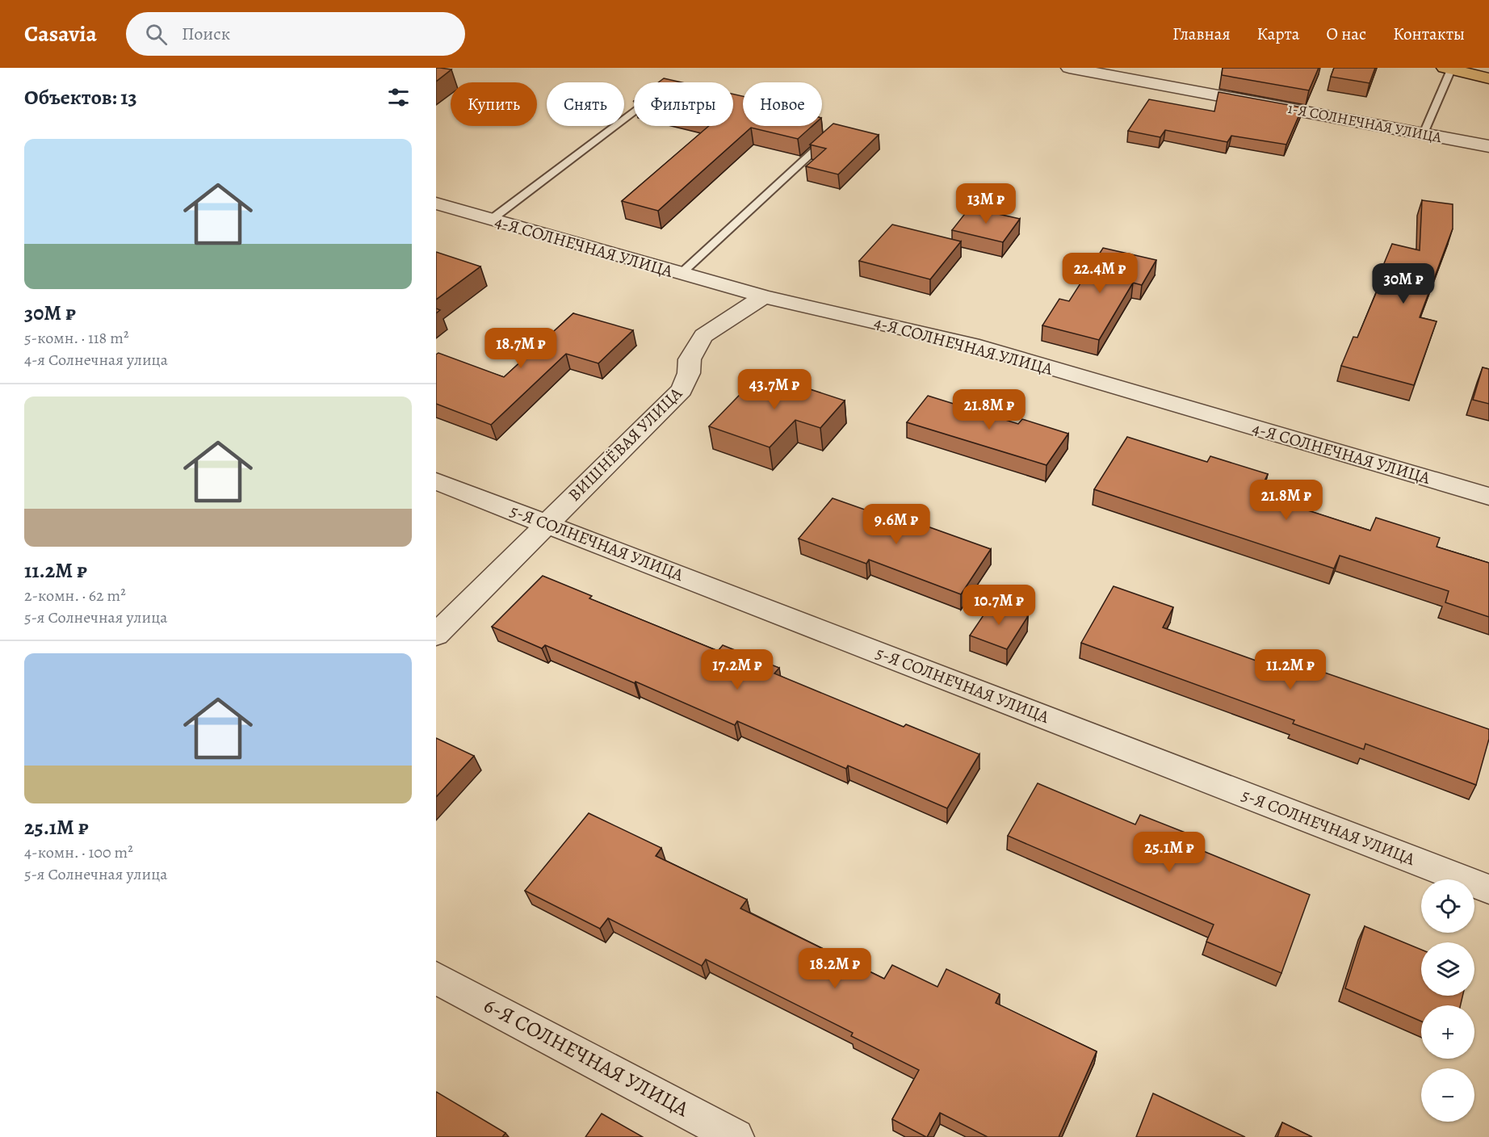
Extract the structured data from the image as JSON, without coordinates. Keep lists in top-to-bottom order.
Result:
{
  "streets": {
    "street": [
      "1-Я СОЛНЕЧНАЯ УЛИЦА",
      "4-Я СОЛНЕЧНАЯ УЛИЦА",
      "ВИШНЁВАЯ УЛИЦА",
      "5-Я СОЛНЕЧНАЯ УЛИЦА",
      "6-Я СОЛНЕЧНАЯ УЛИЦА"
    ]
  },
  "crossings": [
    ["4-Я СОЛНЕЧНАЯ УЛИЦА", "ВИШНЁВАЯ УЛИЦА"],
    ["ВИШНЁВАЯ УЛИЦА", "5-Я СОЛНЕЧНАЯ УЛИЦА"]
  ],
  "page": {
    "header": "Casavia",
    "search": "Поиск",
    "nav": [
      "Главная",
      "Карта",
      "О нас",
      "Контакты"
    ],
    "heading": "Объектов: 13",
    "chip": [
      "Купить",
      "Снять",
      "Фильтры",
      "Новое"
    ],
    "list": [
      {
        "name": "30M ₽",
        "note": "5-комн. · 118 m² · 4-я Солнечная улица"
      },
      {
        "name": "11.2M ₽",
        "note": "2-комн. · 62 m² · 5-я Солнечная улица"
      },
      {
        "name": "25.1M ₽",
        "note": "4-комн. · 100 m² · 5-я Солнечная улица"
      }
    ],
    "price": [
      "13M ₽",
      "22.4M ₽",
      "30M ₽",
      "18.7M ₽",
      "43.7M ₽",
      "21.8M ₽",
      "21.8M ₽",
      "9.6M ₽",
      "10.7M ₽",
      "17.2M ₽",
      "11.2M ₽",
      "25.1M ₽",
      "18.2M ₽"
    ],
    "map_buttons": ["+", "−"]
  }
}
